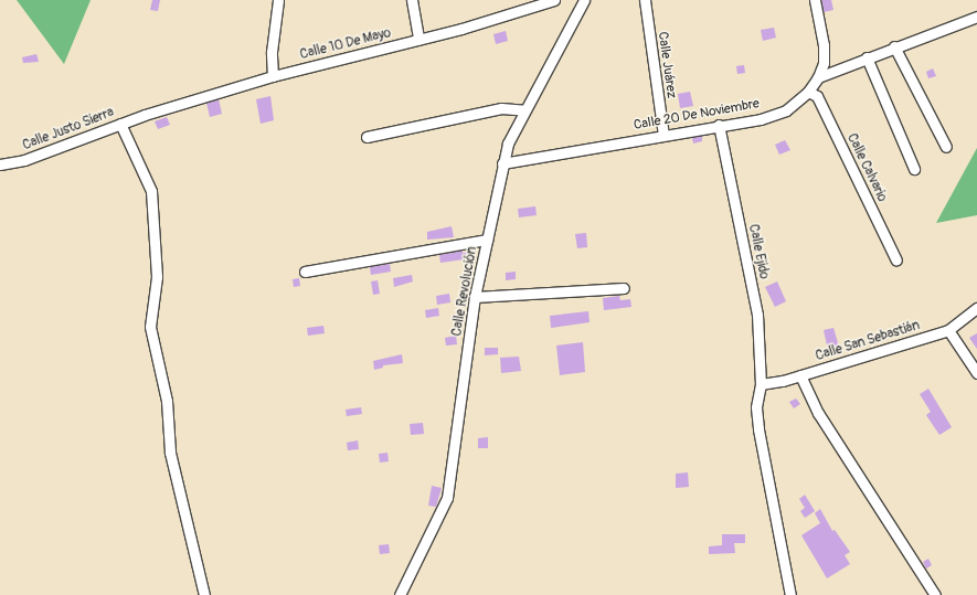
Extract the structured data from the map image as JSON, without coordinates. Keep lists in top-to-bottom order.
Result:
{
  "streets": {
    "street": [
      "Calle 10 De Mayo",
      "Calle Juárez",
      "Calle 20 De Noviembre",
      "Calle Justo Sierra",
      "Calle Calvario",
      "Calle Ejido",
      "Calle Revolución",
      "Calle San Sebastián"
    ]
  },
  "crossings": [
    ["Calle 10 De Mayo", "Calle Justo Sierra"],
    ["Calle Juárez", "Calle 20 De Noviembre"],
    ["Calle 20 De Noviembre", "Calle Calvario"],
    ["Calle 20 De Noviembre", "Calle Ejido"],
    ["Calle 20 De Noviembre", "Calle Revolución"],
    ["Calle Ejido", "Calle San Sebastián"]
  ]
}
